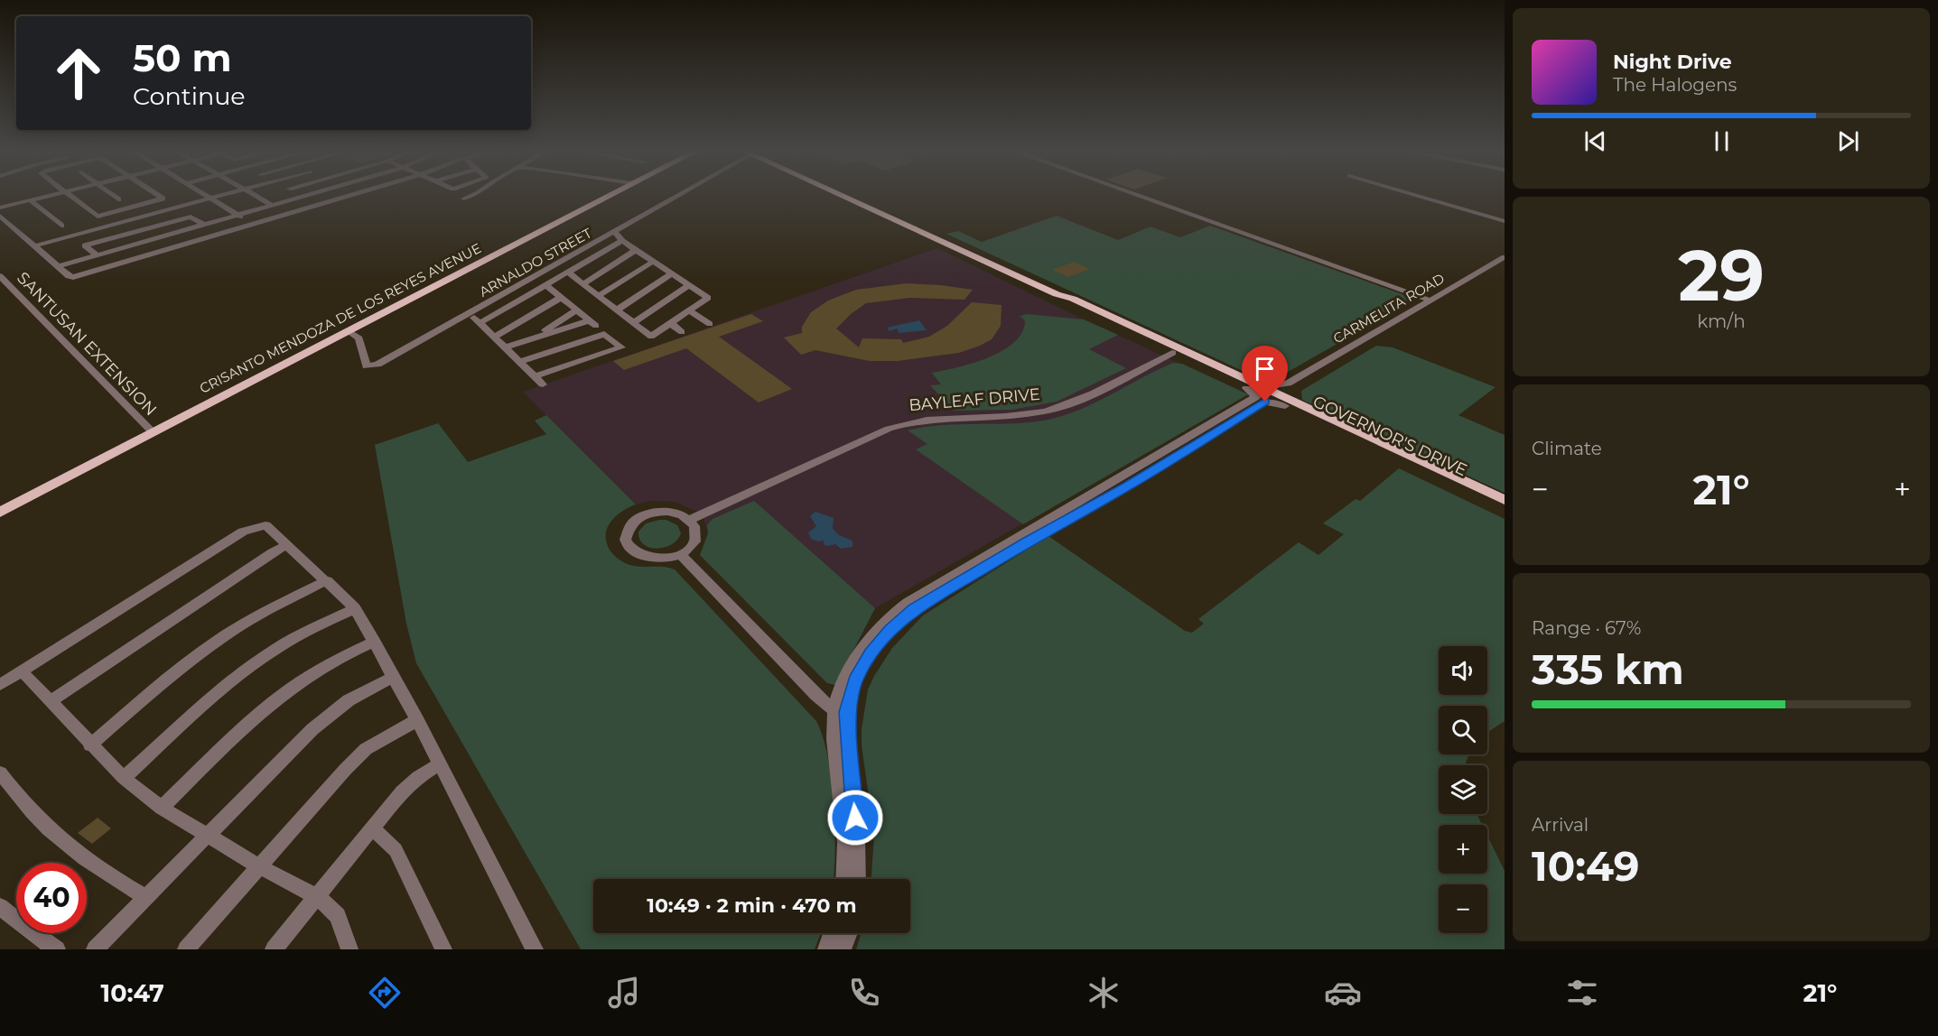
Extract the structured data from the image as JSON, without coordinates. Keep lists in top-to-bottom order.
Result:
{
  "streets": {
    "main road": ["CRISANTO MENDOZA DE LOS REYES AVENUE", "GOVERNOR'S DRIVE"],
    "street": [
      "ARNALDO STREET",
      "CARMELITA ROAD",
      "SANTUSAN EXTENSION",
      "BAYLEAF DRIVE"
    ]
  },
  "crossings": [
    ["ARNALDO STREET", "CRISANTO MENDOZA DE LOS REYES AVENUE"],
    ["CRISANTO MENDOZA DE LOS REYES AVENUE", "SANTUSAN EXTENSION"],
    ["BAYLEAF DRIVE", "GOVERNOR'S DRIVE"]
  ],
  "page": {
    "turn": ["50 m", "Continue"],
    "song": ["Night Drive", "The Halogens"],
    "tile": [
      ["29", "km/h"],
      "Climate",
      ["Range · 67%", "335 km"],
      ["Arrival", "10:49"]
    ],
    "heat": ["−", "21°", "+"],
    "map_buttons": ["+", "−"],
    "limit": "40",
    "trip": "10:49 · 2 min · 470 m",
    "tabs": ["10:47", "21°"]
  }
}
